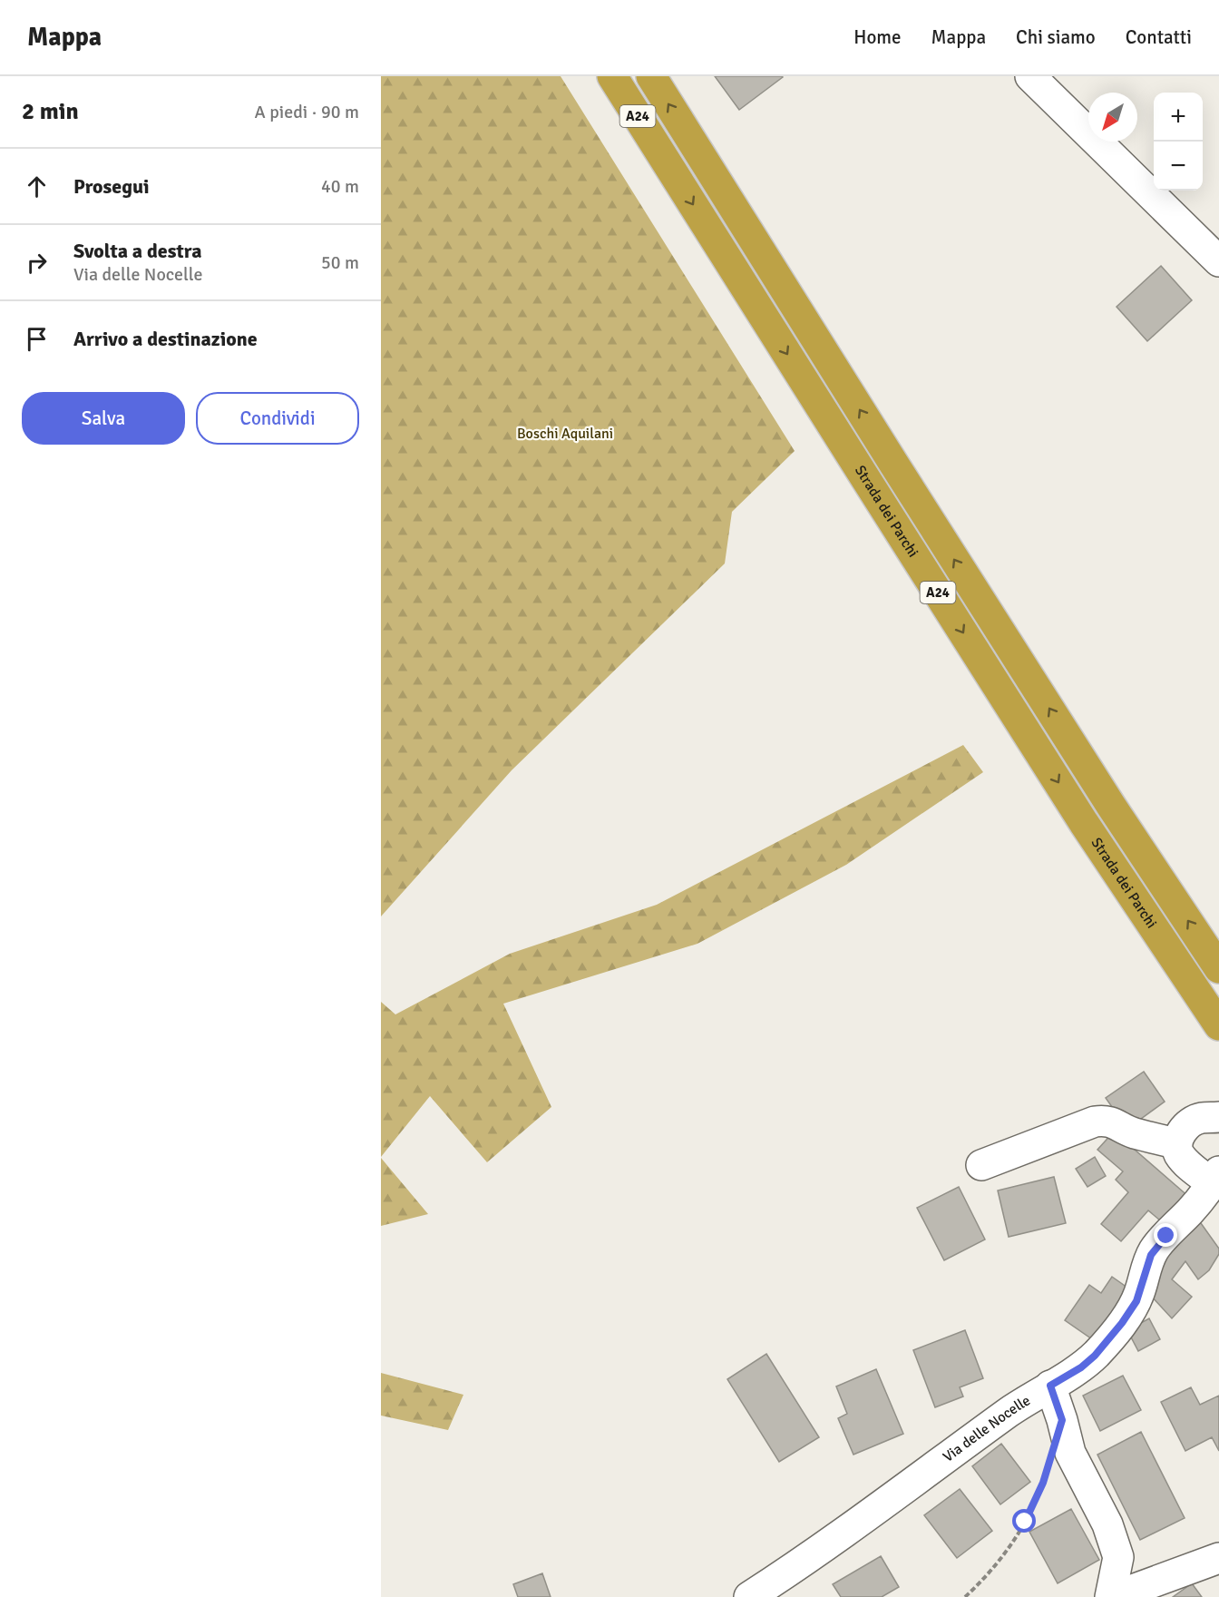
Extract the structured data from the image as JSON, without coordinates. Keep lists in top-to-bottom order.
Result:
{
  "streets": {
    "highway": ["A24", "Strada dei Parchi"],
    "street": ["Via delle Nocelle"]
  },
  "parks": ["Boschi Aquilani"],
  "north": "bottom left",
  "page": {
    "header": "Mappa",
    "nav": [
      "Home",
      "Mappa",
      "Chi siamo",
      "Contatti"
    ],
    "heading": ["2 min", "A piedi · 90 m"],
    "map_buttons": ["+", "−"],
    "list": [
      ["Prosegui", "40 m"],
      ["Svolta a destra", "Via delle Nocelle", "50 m"],
      "Arrivo a destinazione"
    ],
    "buttons": ["Salva", "Condividi"]
  }
}
